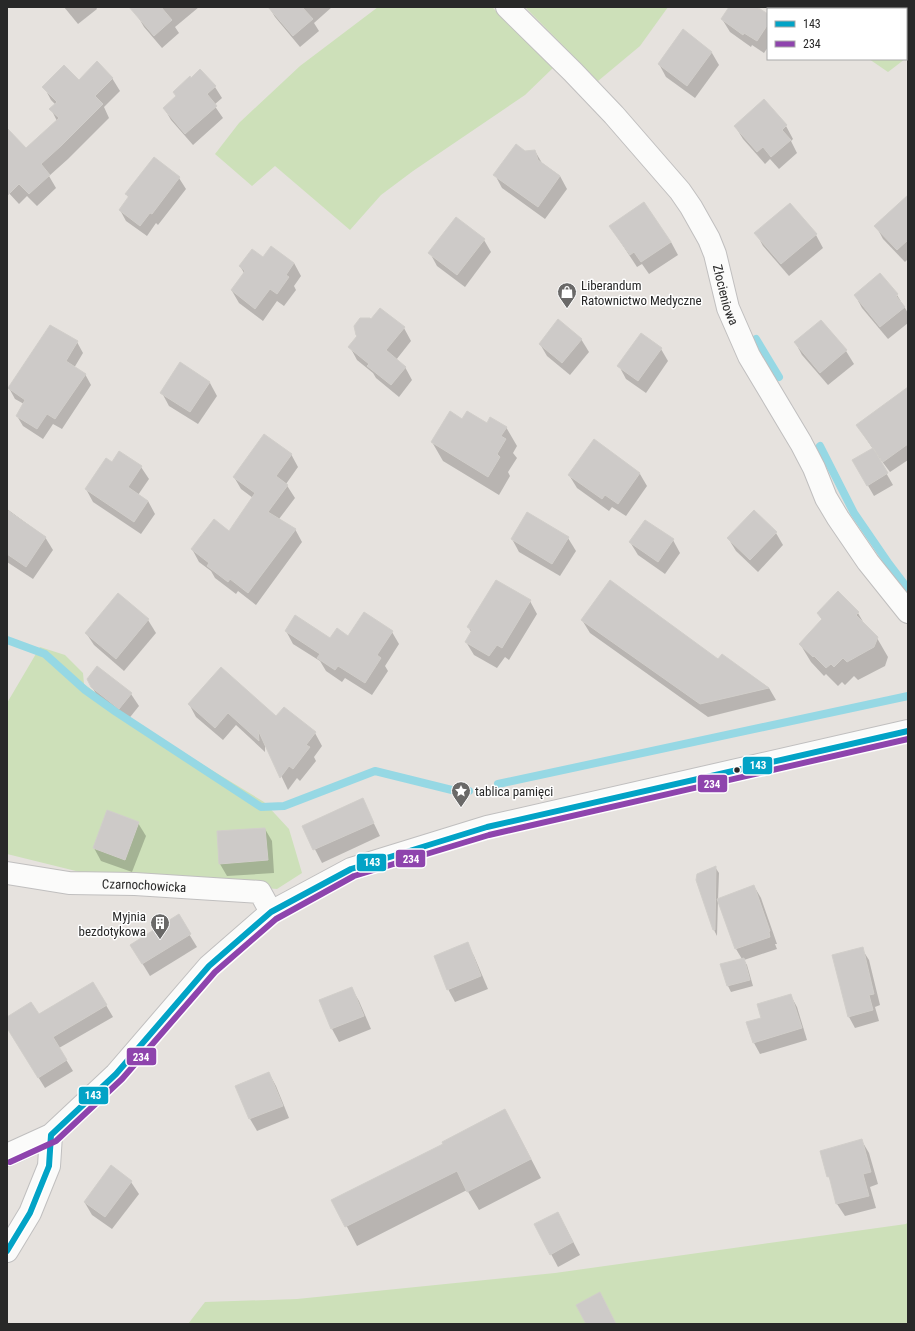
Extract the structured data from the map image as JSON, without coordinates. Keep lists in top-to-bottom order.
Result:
{
  "streets": {
    "street": ["Złocieniowa", "Czarnochowicka"]
  },
  "places": {
    "shop": ["Liberandum Ratownictwo Medyczne"],
    "place": ["tablica pamięci"],
    "building": ["Myjnia bezdotykowa"]
  },
  "lines": ["transit line 143", "transit line 234"],
  "legend": ["143", "234"]
}
